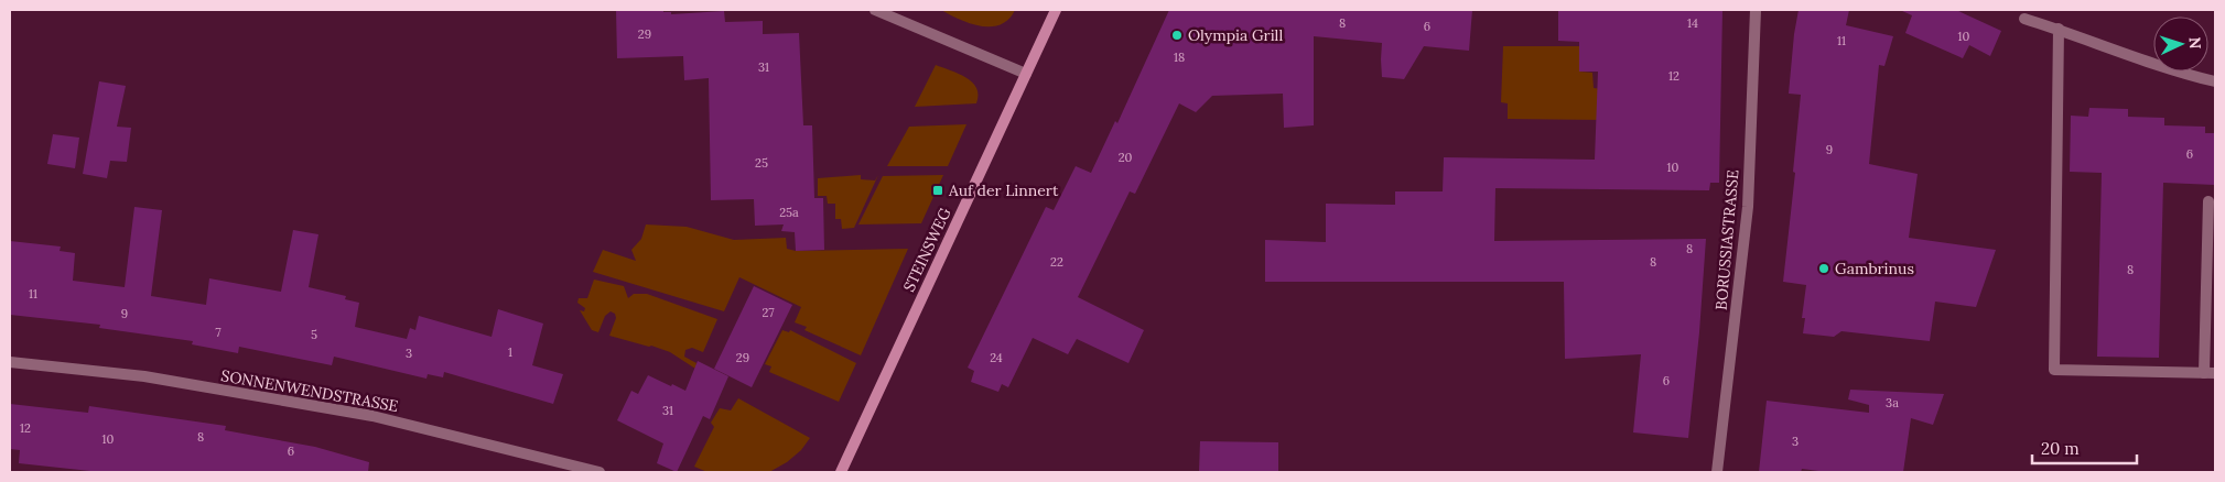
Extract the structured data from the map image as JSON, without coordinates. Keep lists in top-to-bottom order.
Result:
{
  "streets": {
    "main road": ["STEINSWEG"],
    "street": ["BORUSSIASTRASSE", "SONNENWENDSTRASSE"]
  },
  "places": {
    "other": ["Olympia Grill", "Gambrinus"],
    "transit": ["Auf der Linnert"]
  },
  "house_numbers": [
    "8",
    "14",
    "6",
    "29",
    "10",
    "11",
    "18",
    "31",
    "12",
    "9",
    "6",
    "20",
    "25",
    "10",
    "25a",
    "8",
    "22",
    "8",
    "8",
    "11",
    "27",
    "9",
    "7",
    "5",
    "1",
    "3",
    "29",
    "24",
    "6",
    "3a",
    "31",
    "12",
    "8",
    "10",
    "3",
    "6"
  ],
  "scale_bar": "20 m",
  "north": "right"
}
